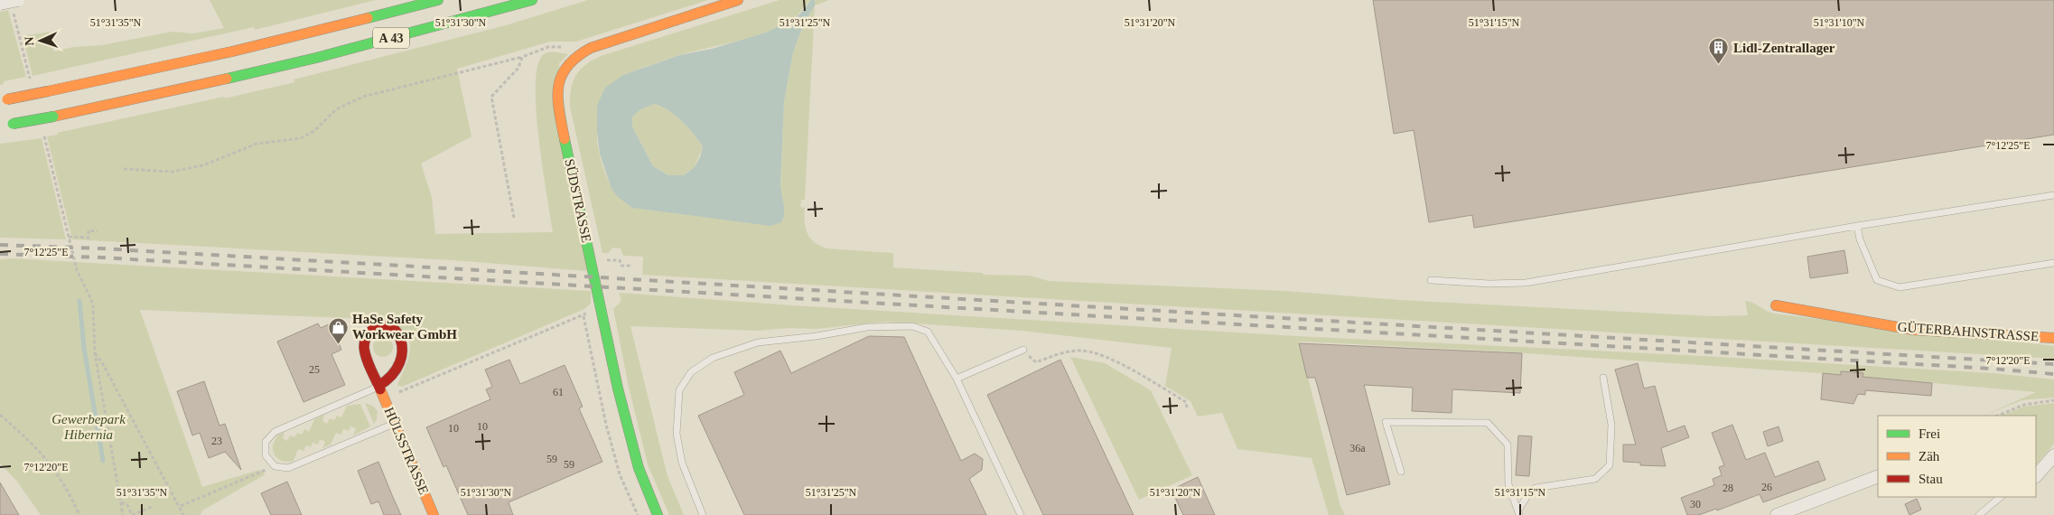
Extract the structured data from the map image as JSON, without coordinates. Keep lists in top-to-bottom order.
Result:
{
  "streets": {
    "main road": [
      "A 43",
      "SÜDSTRASSE",
      "GÜTERBAHNSTRASSE",
      "HÜLSSTRASSE"
    ]
  },
  "parks": ["Gewerbepark Hibernia"],
  "places": {
    "building": ["Lidl-Zentrallager"],
    "shop": ["HaSe Safety Workwear GmbH"]
  },
  "house_numbers": [
    "25",
    "61",
    "10",
    "10",
    "23",
    "36a",
    "59",
    "59",
    "26",
    "28",
    "30"
  ],
  "legend": ["Frei", "Zäh", "Stau"],
  "north": "left",
  "coordinates": [
    "51°31'35\"N",
    "51°31'30\"N",
    "51°31'25\"N",
    "51°31'20\"N",
    "51°31'15\"N",
    "51°31'10\"N",
    "7°12'25\"E",
    "7°12'20\"E"
  ]
}
